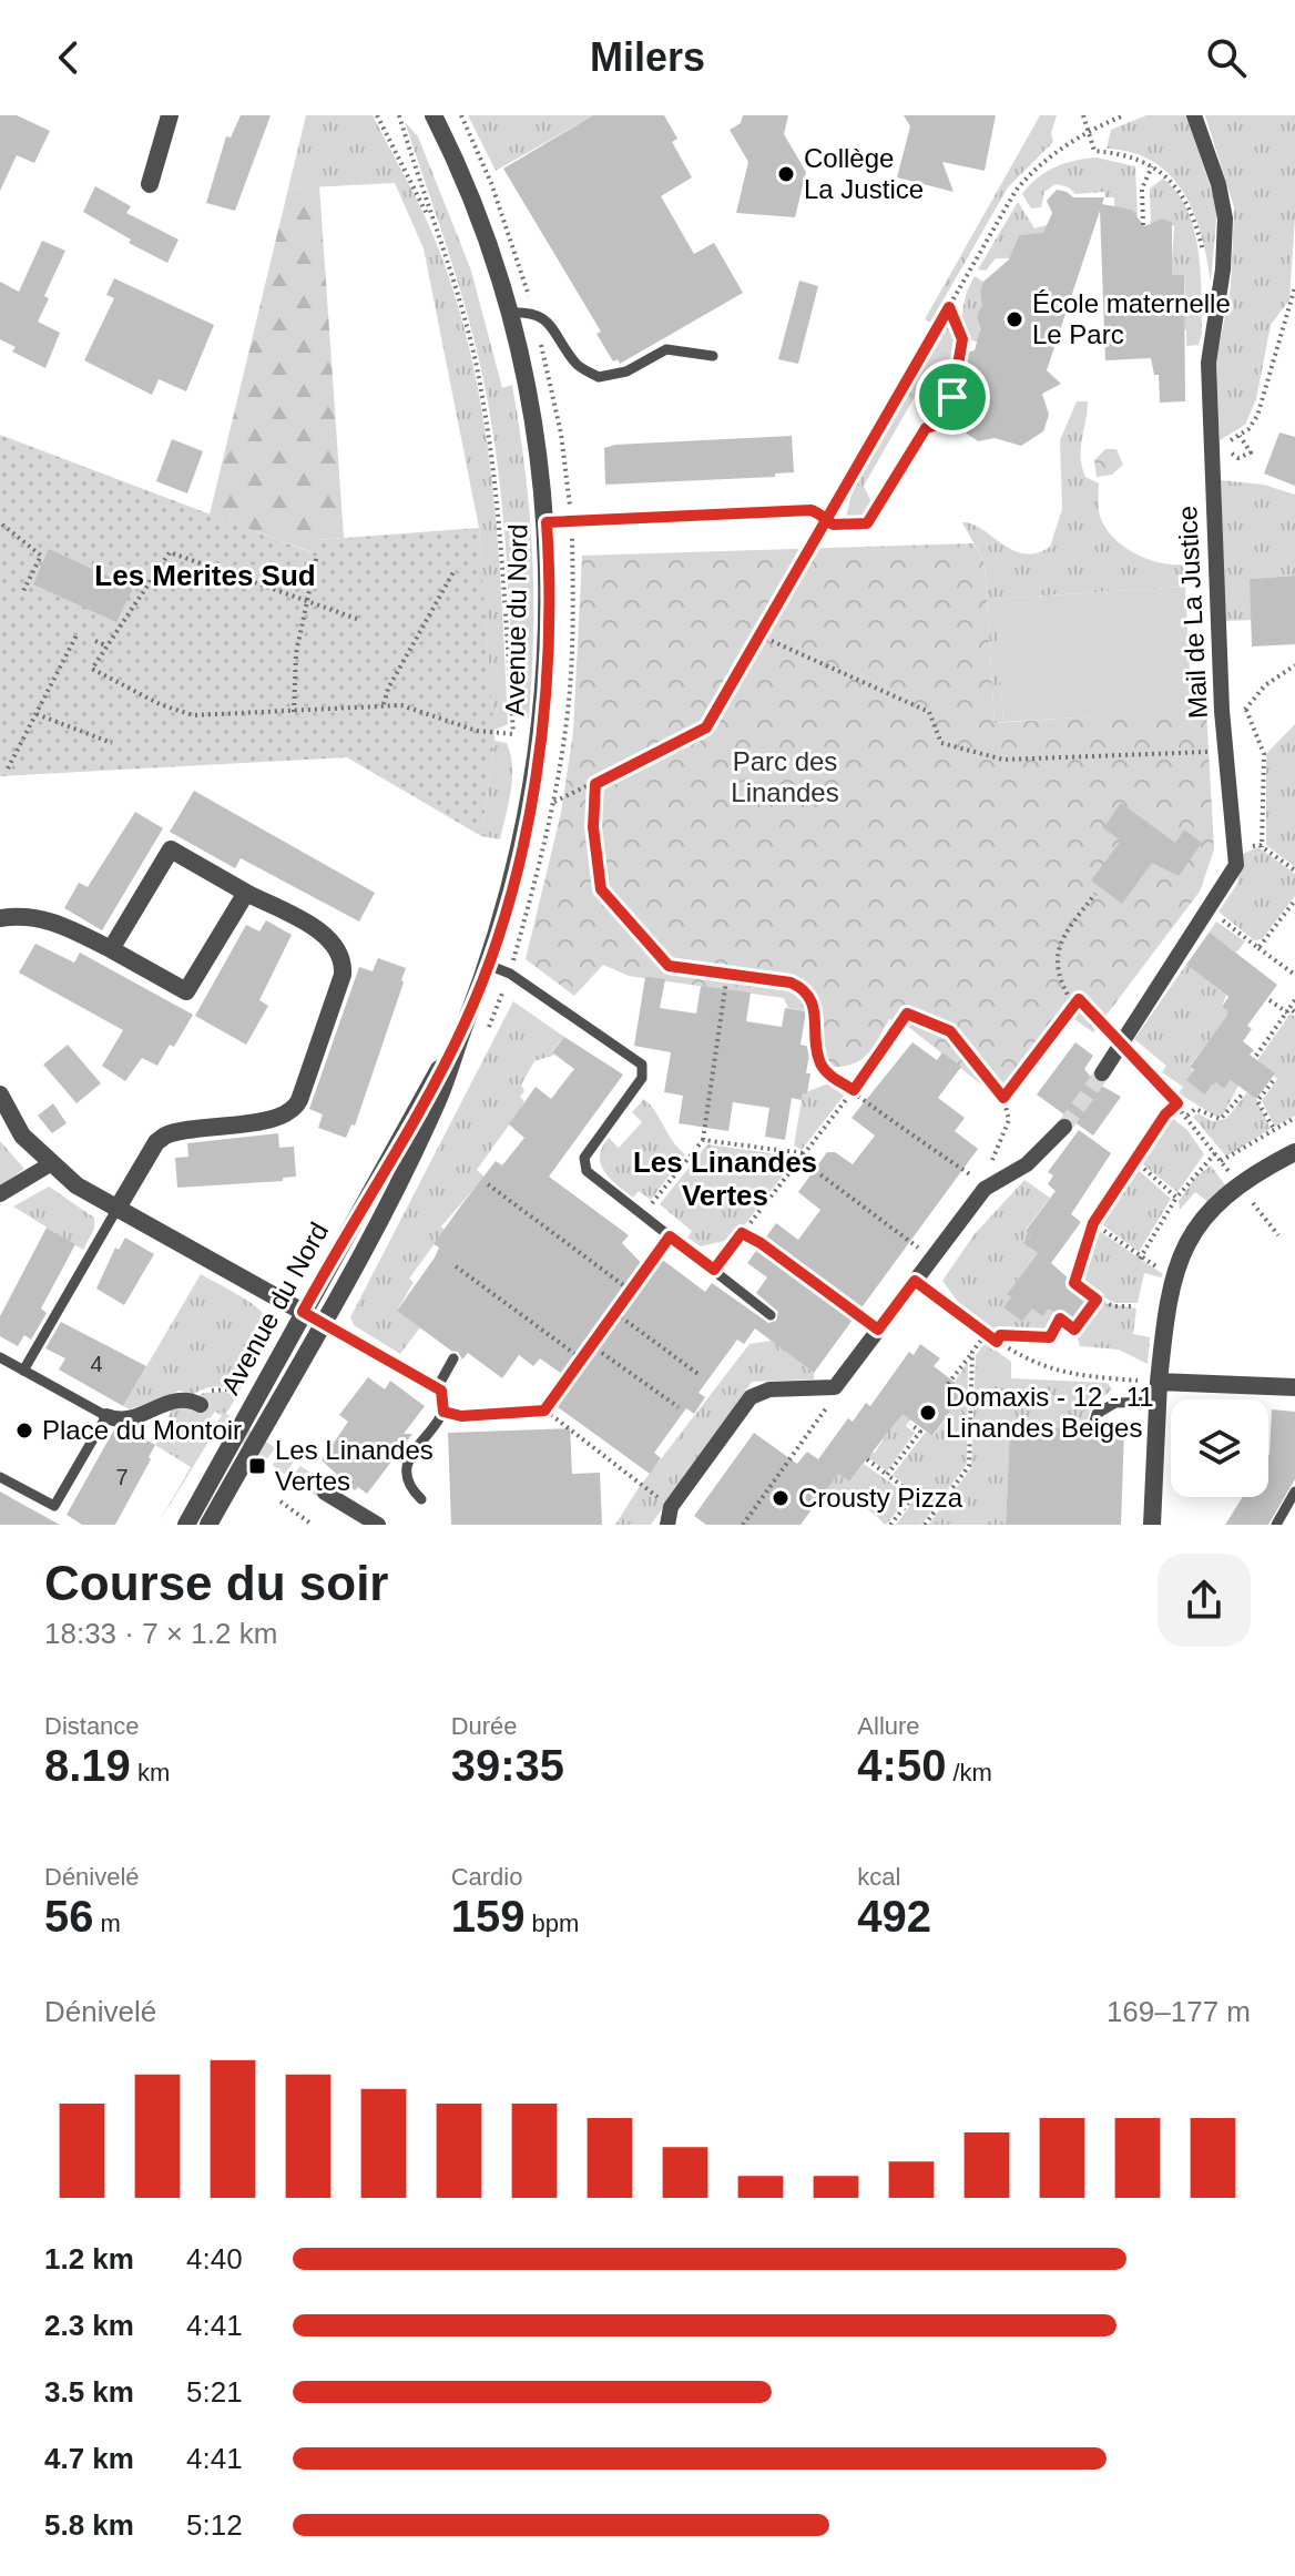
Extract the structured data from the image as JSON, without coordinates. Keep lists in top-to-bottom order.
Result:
{
  "streets": {
    "street": ["Mail de La Justice", "Avenue du Nord"]
  },
  "districts": ["Les Merites Sud", "Les Linandes Vertes"],
  "parks": ["Parc des Linandes"],
  "places": {
    "other": [
      "Collège La Justice",
      "École maternelle Le Parc",
      "Domaxis - 12 - 11 Linandes Beiges",
      "Place du Montoir",
      "Crousty Pizza"
    ],
    "transit": ["Les Linandes Vertes"]
  },
  "house_numbers": ["4", "7"],
  "page": {
    "header": "Milers",
    "heading": ["Course du soir", "18:33 · 7 × 1.2 km"],
    "stats": [
      ["Distance", "8.19 km"],
      ["Durée", "39:35"],
      ["Allure", "4:50 /km"],
      ["Dénivelé", "56 m"],
      ["Cardio", "159 bpm"],
      ["kcal", "492"]
    ],
    "chart": ["Dénivelé", "169–177 m"],
    "list": [
      {
        "name": "1.2 km",
        "note": "4:40"
      },
      {
        "name": "2.3 km",
        "note": "4:41"
      },
      {
        "name": "3.5 km",
        "note": "5:21"
      },
      {
        "name": "4.7 km",
        "note": "4:41"
      },
      {
        "name": "5.8 km",
        "note": "5:12"
      }
    ]
  }
}
